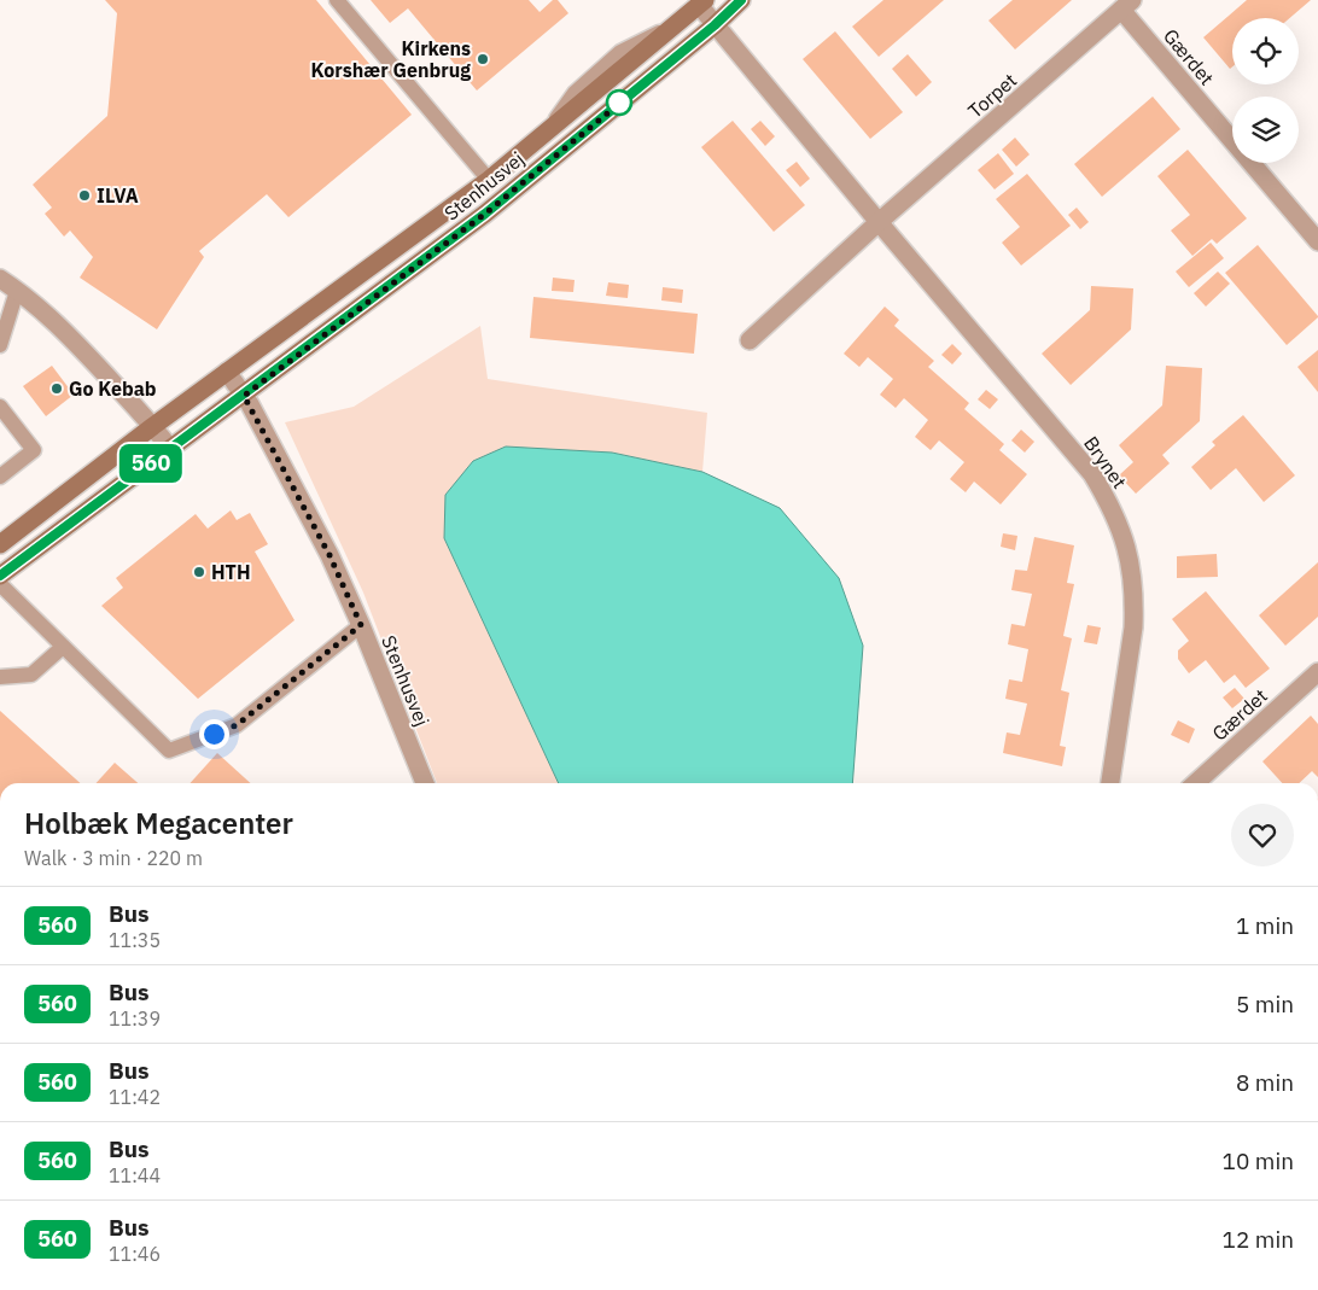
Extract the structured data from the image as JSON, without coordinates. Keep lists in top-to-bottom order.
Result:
{
  "streets": {
    "street": [
      "Gærdet",
      "Torpet",
      "Stenhusvej",
      "Brynet"
    ]
  },
  "crossings": [
    ["Gærdet", "Torpet"],
    ["Torpet", "Brynet"]
  ],
  "places": [
    "Kirkens Korshær Genbrug",
    "ILVA",
    "Go Kebab",
    "HTH"
  ],
  "lines": ["bus line 560"],
  "page": {
    "on_map": "560",
    "heading": ["Holbæk Megacenter", "Walk · 3 min · 220 m"],
    "list": [
      {
        "mark": "560",
        "name": "Bus",
        "note": "11:35",
        "value": "1 min"
      },
      {
        "mark": "560",
        "name": "Bus",
        "note": "11:39",
        "value": "5 min"
      },
      {
        "mark": "560",
        "name": "Bus",
        "note": "11:42",
        "value": "8 min"
      },
      {
        "mark": "560",
        "name": "Bus",
        "note": "11:44",
        "value": "10 min"
      },
      {
        "mark": "560",
        "name": "Bus",
        "note": "11:46",
        "value": "12 min"
      }
    ]
  }
}
